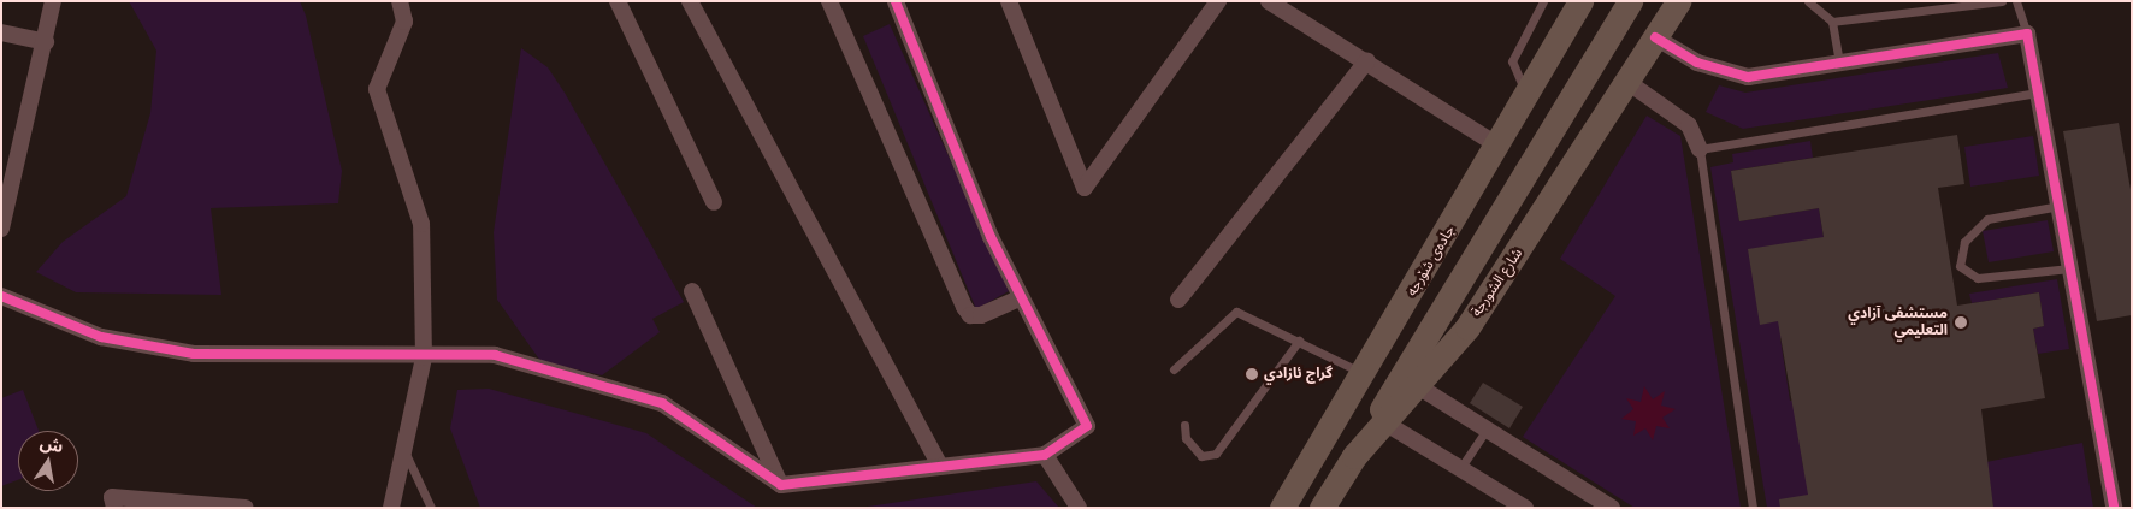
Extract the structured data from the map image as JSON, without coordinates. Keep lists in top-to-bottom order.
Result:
{
  "streets": {
    "main road": ["جادەی شۆرجە", "شارع الشورجة"]
  },
  "places": ["مستشفى آزادي التعليمي", "گراج ئازادي"],
  "north": "top"
}
